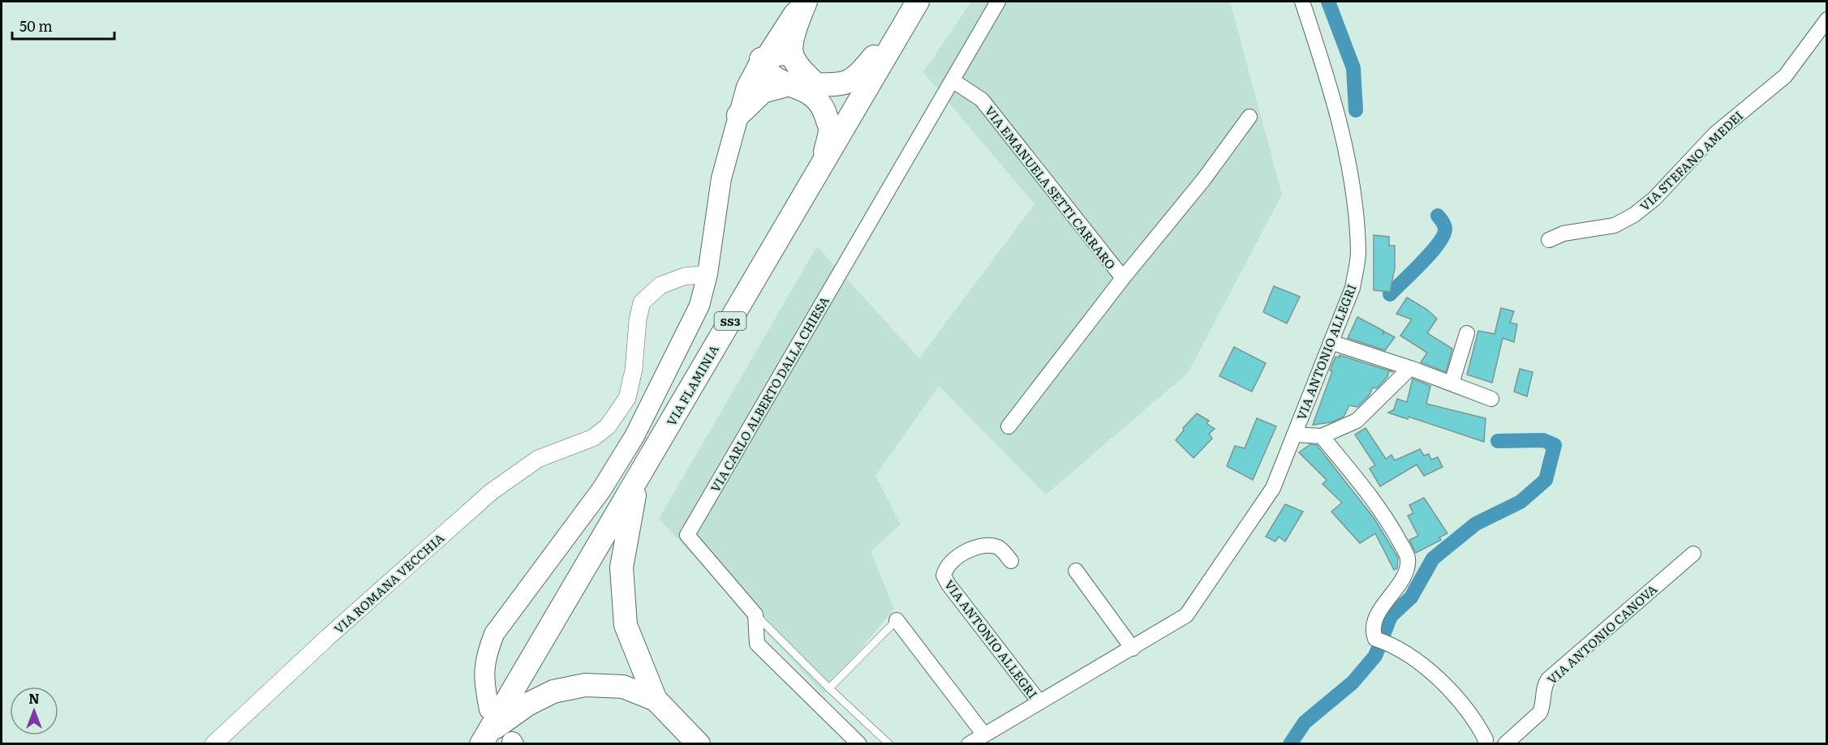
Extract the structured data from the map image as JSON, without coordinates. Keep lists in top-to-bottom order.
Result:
{
  "streets": {
    "highway": ["SS3", "VIA FLAMINIA"],
    "street": [
      "VIA STEFANO AMEDEI",
      "VIA EMANUELA SETTI CARRARO",
      "VIA ANTONIO ALLEGRI",
      "VIA CARLO ALBERTO DALLA CHIESA",
      "VIA ROMANA VECCHIA",
      "VIA ANTONIO CANOVA"
    ]
  },
  "crossings": [
    ["VIA EMANUELA SETTI CARRARO", "VIA CARLO ALBERTO DALLA CHIESA"]
  ],
  "scale_bar": "50 m",
  "north": "top"
}
